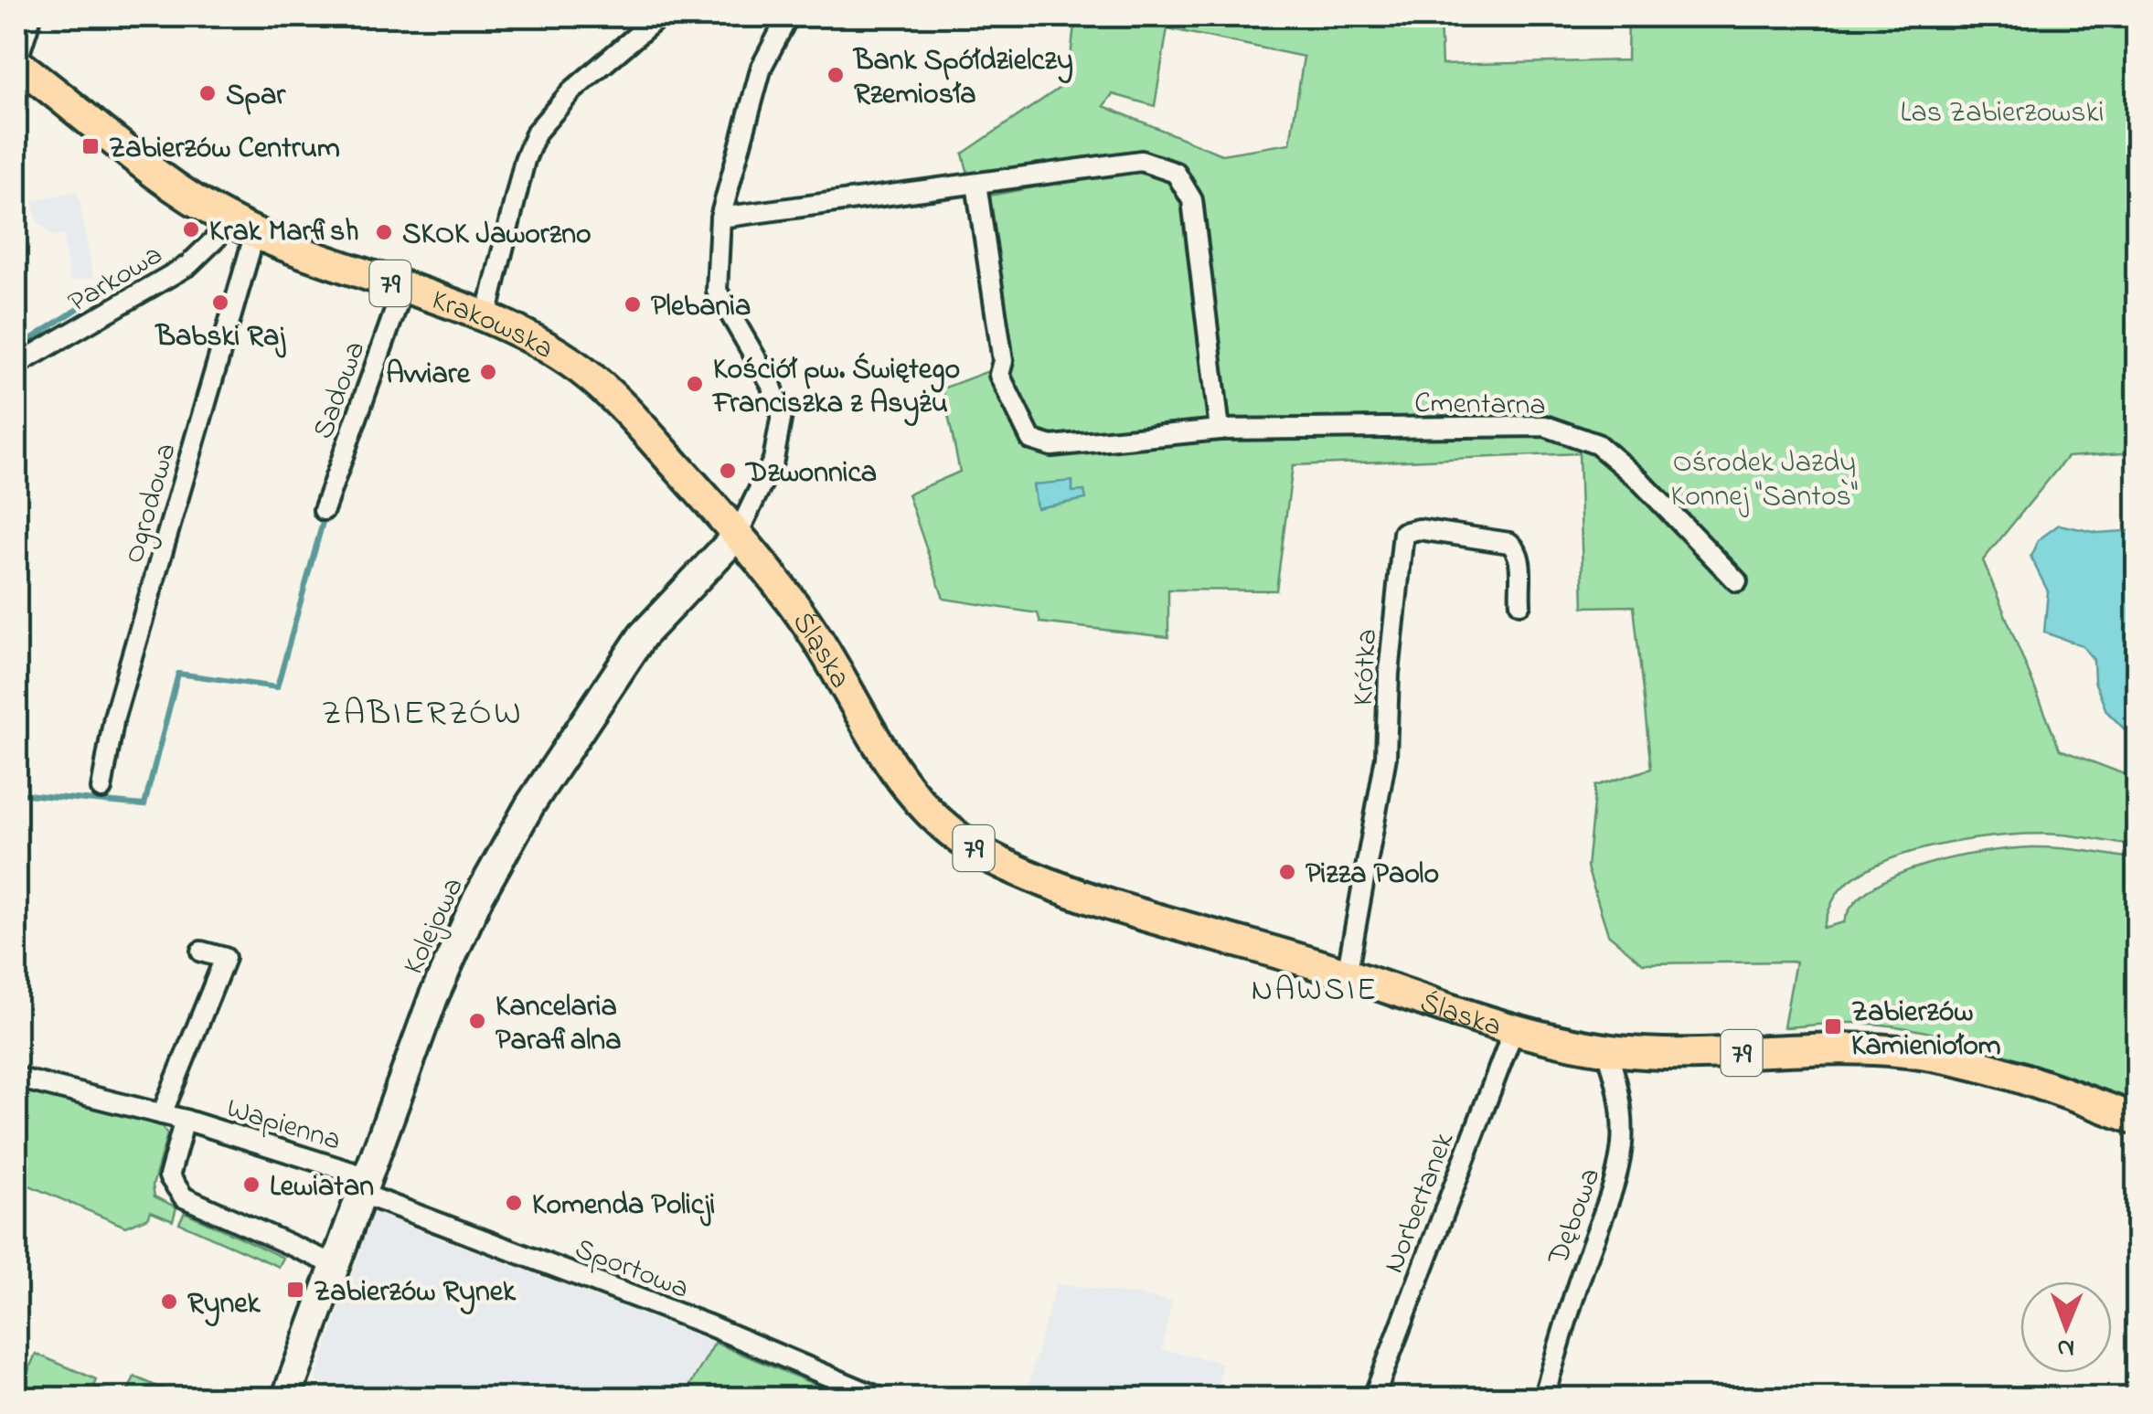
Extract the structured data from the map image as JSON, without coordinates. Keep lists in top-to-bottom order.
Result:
{
  "streets": {
    "main road": ["79", "Krakowska", "Śląska"],
    "street": [
      "Parkowa",
      "Sadowa",
      "Cmentarna",
      "Ogrodowa",
      "Krótka",
      "Kolejowa",
      "Wapienna",
      "Norbertanek",
      "Dębowa",
      "Sportowa"
    ]
  },
  "crossings": [
    ["Parkowa", "Krakowska"],
    ["Krakowska", "Sadowa"],
    ["Krakowska", "Ogrodowa"],
    ["Krakowska", "Śląska"],
    ["Krakowska", "Kolejowa"],
    ["Śląska", "Krótka"],
    ["Śląska", "Kolejowa"],
    ["Śląska", "Norbertanek"],
    ["Śląska", "Dębowa"],
    ["Kolejowa", "Wapienna"],
    ["Kolejowa", "Sportowa"],
    ["Wapienna", "Sportowa"]
  ],
  "districts": ["ZABIERZÓW", "NAWSIE"],
  "parks": ["Las Zabierzowski", "Ośrodek Jazdy Konnej \"Santos\""],
  "places": {
    "other": [
      "Bank Spółdzielczy Rzemiosła",
      "Spar",
      "Krak Marfish",
      "SKOK Jaworzno",
      "Babski Raj",
      "Plebania",
      "Avviare",
      "Kościół pw. Świętego Franciszka z Asyżu",
      "Dzwonnica",
      "Pizza Paolo",
      "Kancelaria Parafialna",
      "Lewiatan",
      "Komenda Policji",
      "Rynek"
    ],
    "transit": ["Zabierzów Centrum", "Zabierzów Kamieniołom", "Zabierzów Rynek"]
  },
  "north": "bottom"
}
